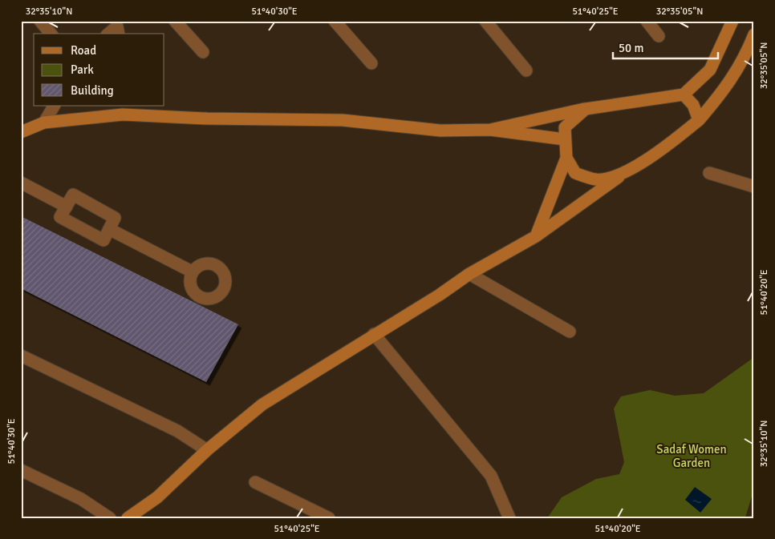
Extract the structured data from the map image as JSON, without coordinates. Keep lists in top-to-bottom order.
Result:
{
  "parks": ["Sadaf Women Garden"],
  "legend": ["Road", "Park", "Building"],
  "scale_bar": "50 m",
  "coordinates": [
    "32°35'10\"N",
    "51°40'30\"E",
    "51°40'25\"E",
    "32°35'05\"N",
    "51°40'20\"E"
  ]
}
